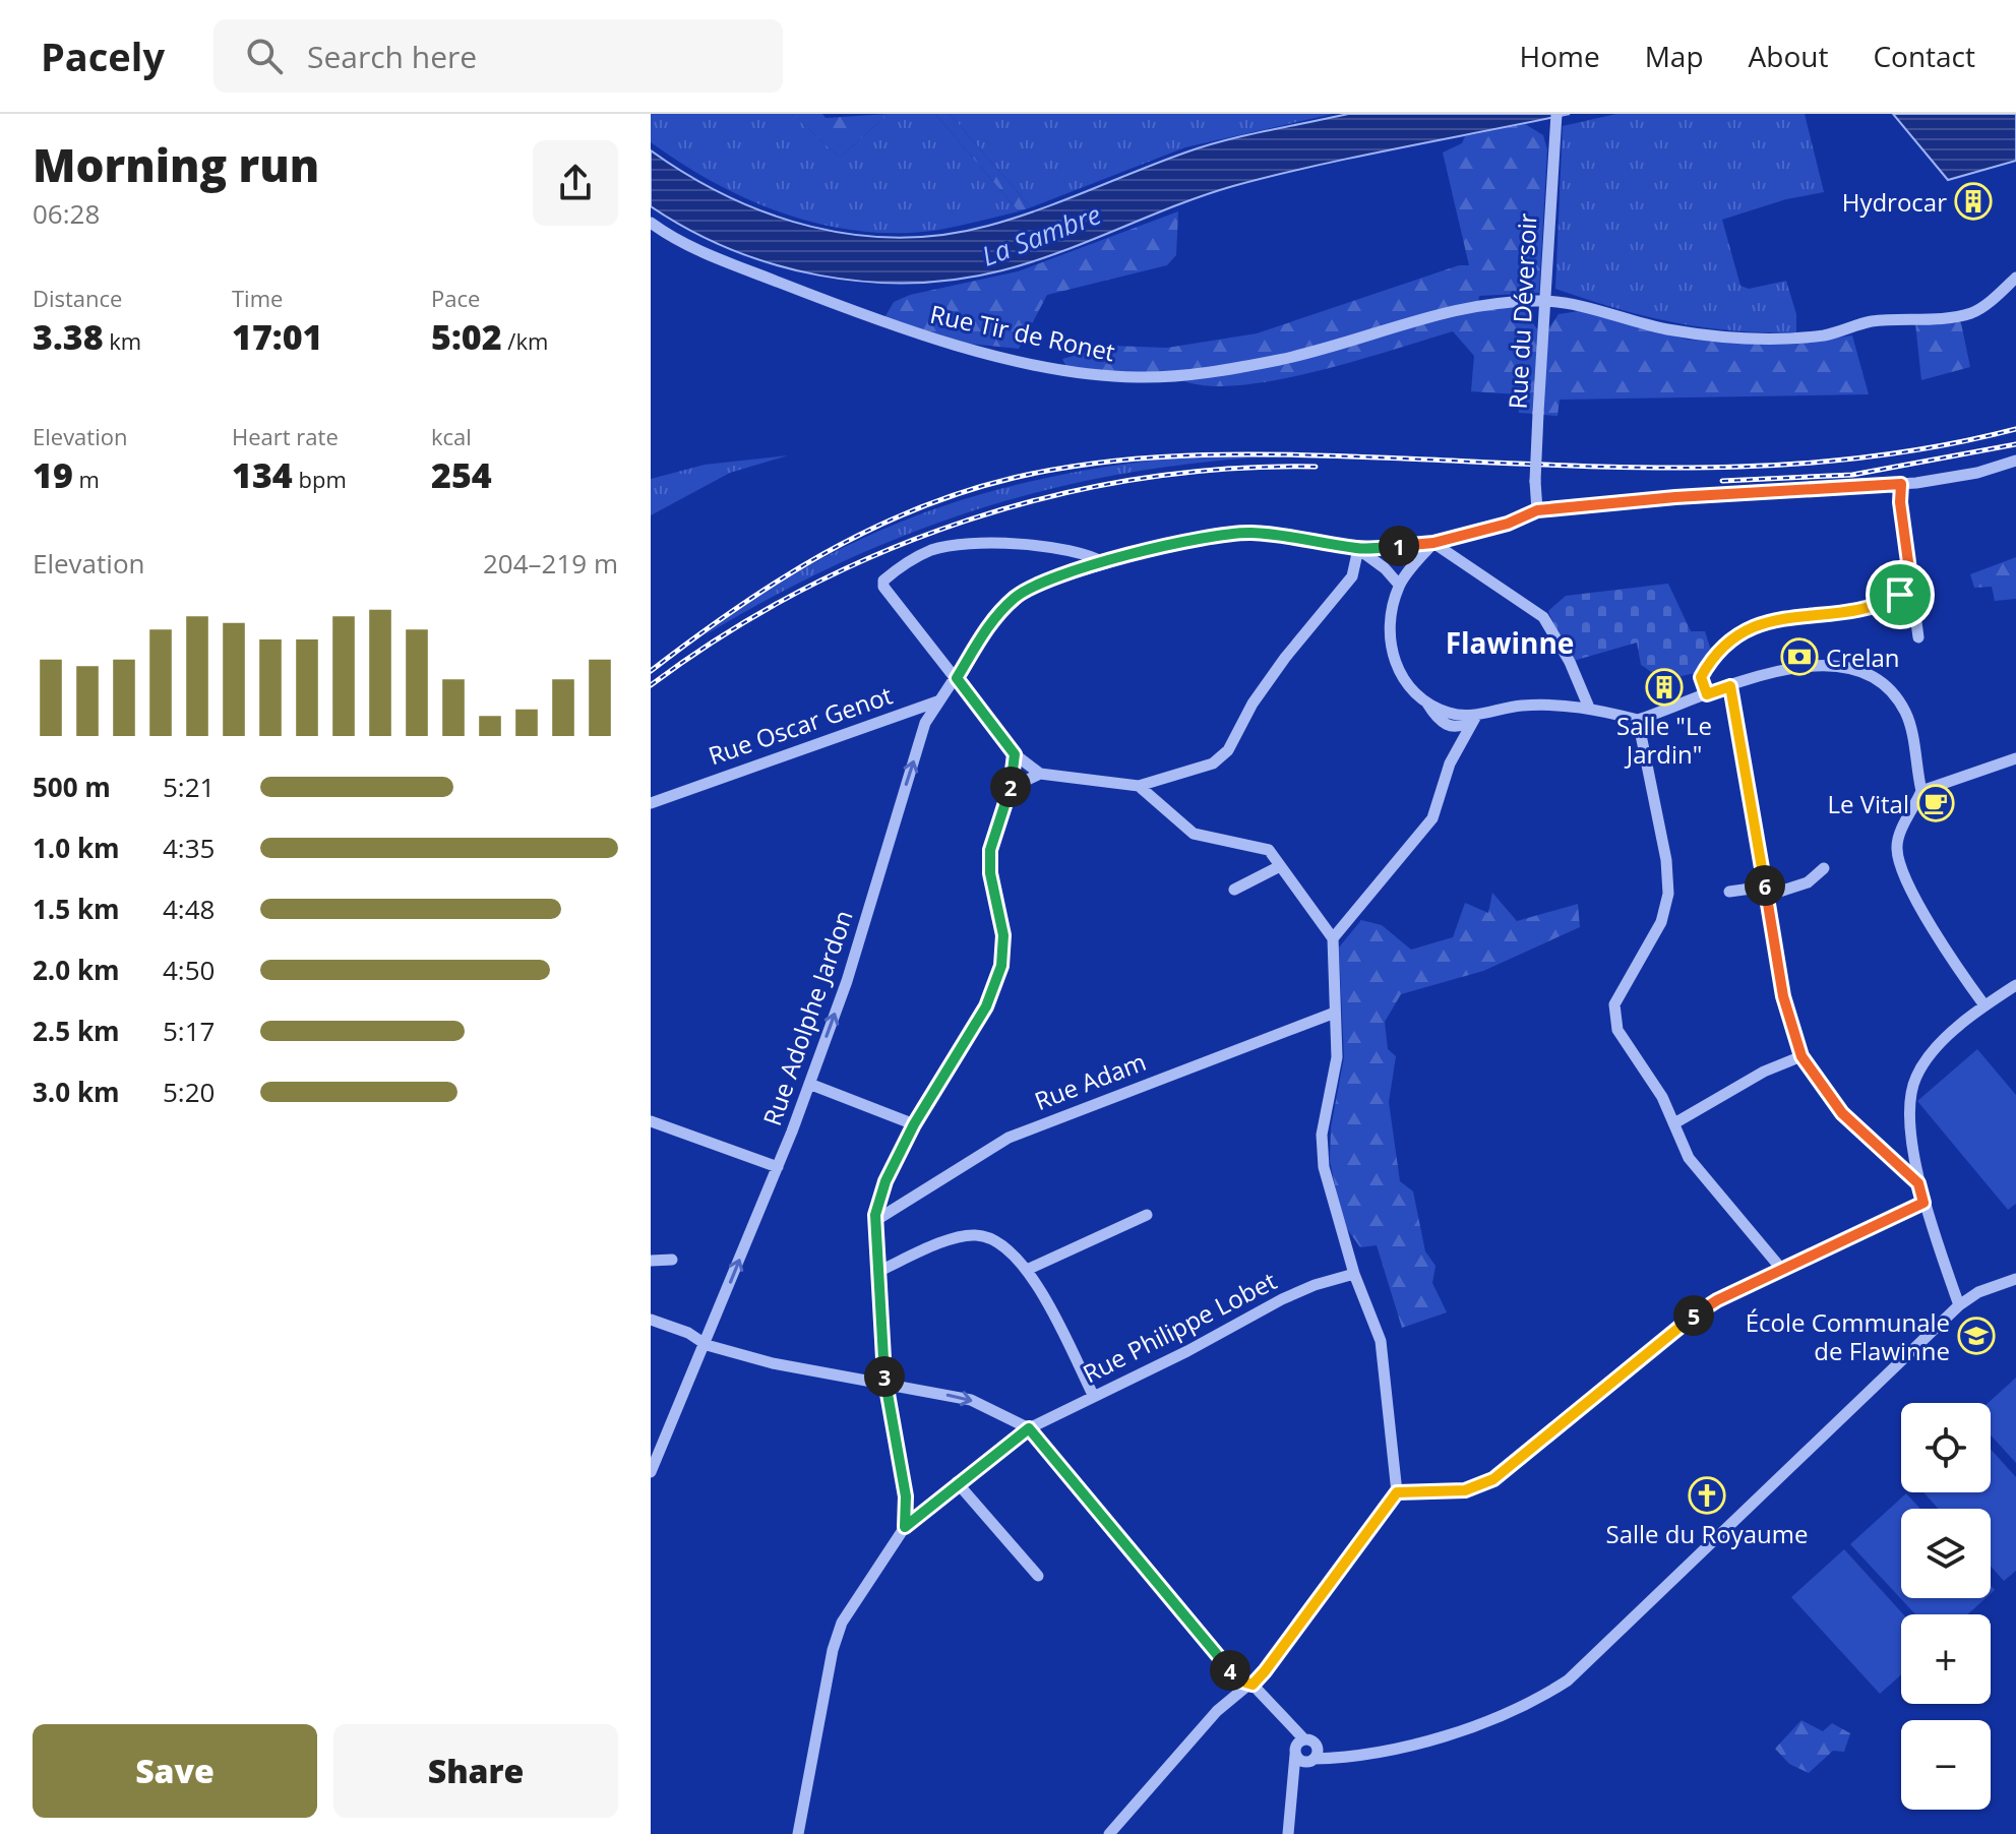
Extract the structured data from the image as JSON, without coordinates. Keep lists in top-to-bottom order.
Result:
{
  "streets": {
    "street": [
      "Rue du Déversoir",
      "Rue Tir de Ronet",
      "Rue Oscar Genot",
      "Rue Adolphe Jardon",
      "Rue Adam",
      "Rue Philippe Lobet"
    ]
  },
  "crossings": [
    ["Rue du Déversoir", "Rue Tir de Ronet"],
    ["Rue Oscar Genot", "Rue Adolphe Jardon"]
  ],
  "one_way": ["Rue Adolphe Jardon"],
  "districts": ["Flawinne"],
  "water": ["La Sambre"],
  "places": {
    "building": ["Hydrocar", "Salle \"Le Jardin\""],
    "bank": ["Crelan"],
    "cafe": ["Le Vital"],
    "school or university": ["École Communale de Flawinne"],
    "church": ["Salle du Royaume"]
  },
  "page": {
    "header": "Pacely",
    "search": "Search here",
    "nav": [
      "Home",
      "Map",
      "About",
      "Contact"
    ],
    "heading": ["Morning run", "06:28"],
    "stats": [
      ["Distance", "3.38 km"],
      ["Time", "17:01"],
      ["Pace", "5:02 /km"],
      ["Elevation", "19 m"],
      ["Heart rate", "134 bpm"],
      ["kcal", "254"]
    ],
    "pins": [
      "1",
      "2",
      "6",
      "5",
      "3",
      "4"
    ],
    "chart": ["Elevation", "204–219 m"],
    "list": [
      {
        "name": "500 m",
        "note": "5:21"
      },
      {
        "name": "1.0 km",
        "note": "4:35"
      },
      {
        "name": "1.5 km",
        "note": "4:48"
      },
      {
        "name": "2.0 km",
        "note": "4:50"
      },
      {
        "name": "2.5 km",
        "note": "5:17"
      },
      {
        "name": "3.0 km",
        "note": "5:20"
      }
    ],
    "map_buttons": ["+", "−"],
    "buttons": ["Save", "Share"]
  }
}
